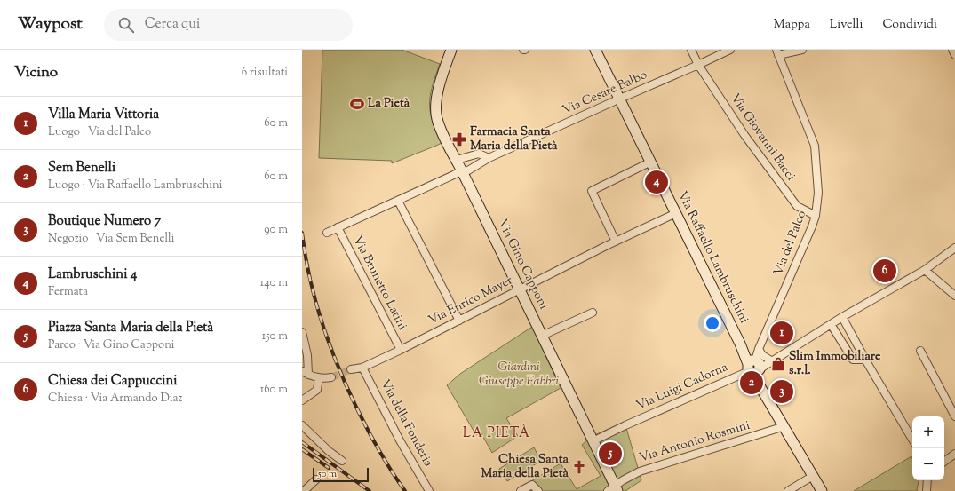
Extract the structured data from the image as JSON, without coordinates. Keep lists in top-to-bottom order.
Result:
{
  "streets": {
    "main road": ["Via Raffaello Lambruschini", "Via Gino Capponi"],
    "street": [
      "Via Cesare Balbo",
      "Via Giovanni Bacci",
      "Via del Palco",
      "Via Brunetto Latini",
      "Via Enrico Mayer",
      "Via Luigi Cadorna",
      "Via della Fonderia",
      "Via Antonio Rosmini"
    ]
  },
  "crossings": [
    ["Via Cesare Balbo", "Via Giovanni Bacci"],
    ["Via Cesare Balbo", "Via Raffaello Lambruschini"],
    ["Via Cesare Balbo", "Via Gino Capponi"],
    ["Via Cesare Balbo", "Via Brunetto Latini"],
    ["Via Giovanni Bacci", "Via del Palco"],
    ["Via del Palco", "Via Raffaello Lambruschini"],
    ["Via del Palco", "Via Luigi Cadorna"],
    ["Via Raffaello Lambruschini", "Via Enrico Mayer"],
    ["Via Raffaello Lambruschini", "Via Luigi Cadorna"],
    ["Via Raffaello Lambruschini", "Via Antonio Rosmini"],
    ["Via Gino Capponi", "Via Enrico Mayer"],
    ["Via Gino Capponi", "Via Luigi Cadorna"],
    ["Via Gino Capponi", "Via Antonio Rosmini"],
    ["Via Brunetto Latini", "Via Enrico Mayer"],
    ["Via Enrico Mayer", "Via della Fonderia"]
  ],
  "districts": ["LA PIETÀ"],
  "parks": ["Giardini Giuseppe Fabbri"],
  "places": {
    "sports": ["La Pietà"],
    "pharmacy": ["Farmacia Santa Maria della Pietà"],
    "shop": ["Slim Immobiliare s.r.l."],
    "church": ["Chiesa Santa Maria della Pietà"]
  },
  "scale_bar": "50 m",
  "page": {
    "header": "Waypost",
    "search": "Cerca qui",
    "nav": ["Mappa", "Livelli", "Condividi"],
    "heading": ["Vicino", "6 risultati"],
    "list": [
      {
        "mark": "1",
        "name": "Villa Maria Vittoria",
        "note": "Luogo · Via del Palco",
        "value": "60 m"
      },
      {
        "mark": "2",
        "name": "Sem Benelli",
        "note": "Luogo · Via Raffaello Lambruschini",
        "value": "60 m"
      },
      {
        "mark": "3",
        "name": "Boutique Numero 7",
        "note": "Negozio · Via Sem Benelli",
        "value": "90 m"
      },
      {
        "mark": "4",
        "name": "Lambruschini 4",
        "note": "Fermata",
        "value": "140 m"
      },
      {
        "mark": "5",
        "name": "Piazza Santa Maria della Pietà",
        "note": "Parco · Via Gino Capponi",
        "value": "150 m"
      },
      {
        "mark": "6",
        "name": "Chiesa dei Cappuccini",
        "note": "Chiesa · Via Armando Diaz",
        "value": "160 m"
      }
    ],
    "pins": [
      "4",
      "6",
      "1",
      "2",
      "3",
      "5"
    ],
    "map_buttons": ["+", "−"],
    "scale": "50 m"
  }
}
